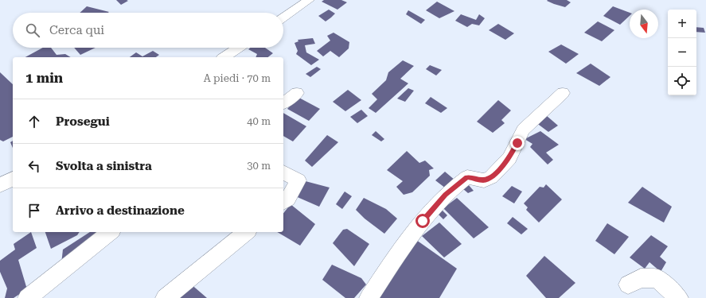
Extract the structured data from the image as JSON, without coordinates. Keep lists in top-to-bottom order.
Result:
{
  "north": "bottom",
  "page": {
    "map_buttons": ["+", "−"],
    "search": "Cerca qui",
    "heading": ["1 min", "A piedi · 70 m"],
    "list": [
      ["Prosegui", "40 m"],
      ["Svolta a sinistra", "30 m"],
      "Arrivo a destinazione"
    ]
  }
}
